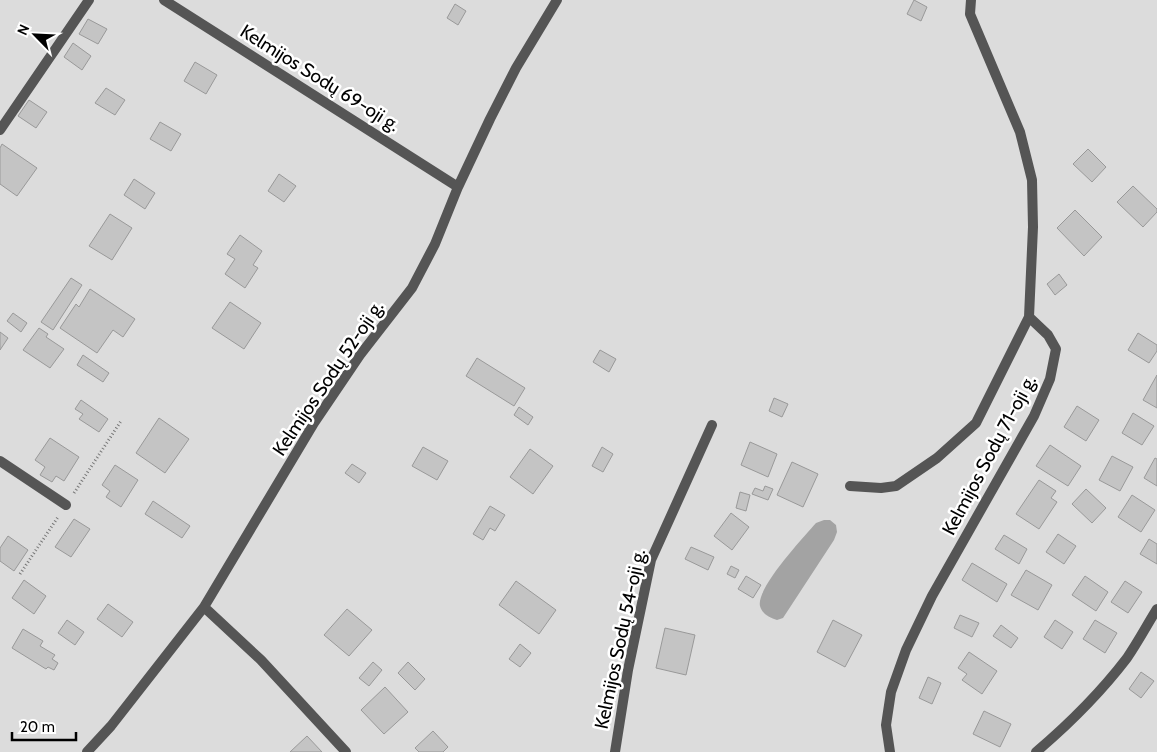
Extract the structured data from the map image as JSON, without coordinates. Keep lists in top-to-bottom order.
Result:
{
  "streets": {
    "street": [
      "Kelmijos Sodų 69-oji g.",
      "Kelmijos Sodų 52-oji g.",
      "Kelmijos Sodų 71-oji g.",
      "Kelmijos Sodų 54-oji g."
    ]
  },
  "crossings": [
    ["Kelmijos Sodų 69-oji g.", "Kelmijos Sodų 52-oji g."]
  ],
  "scale_bar": "20 m",
  "north": "top left"
}
